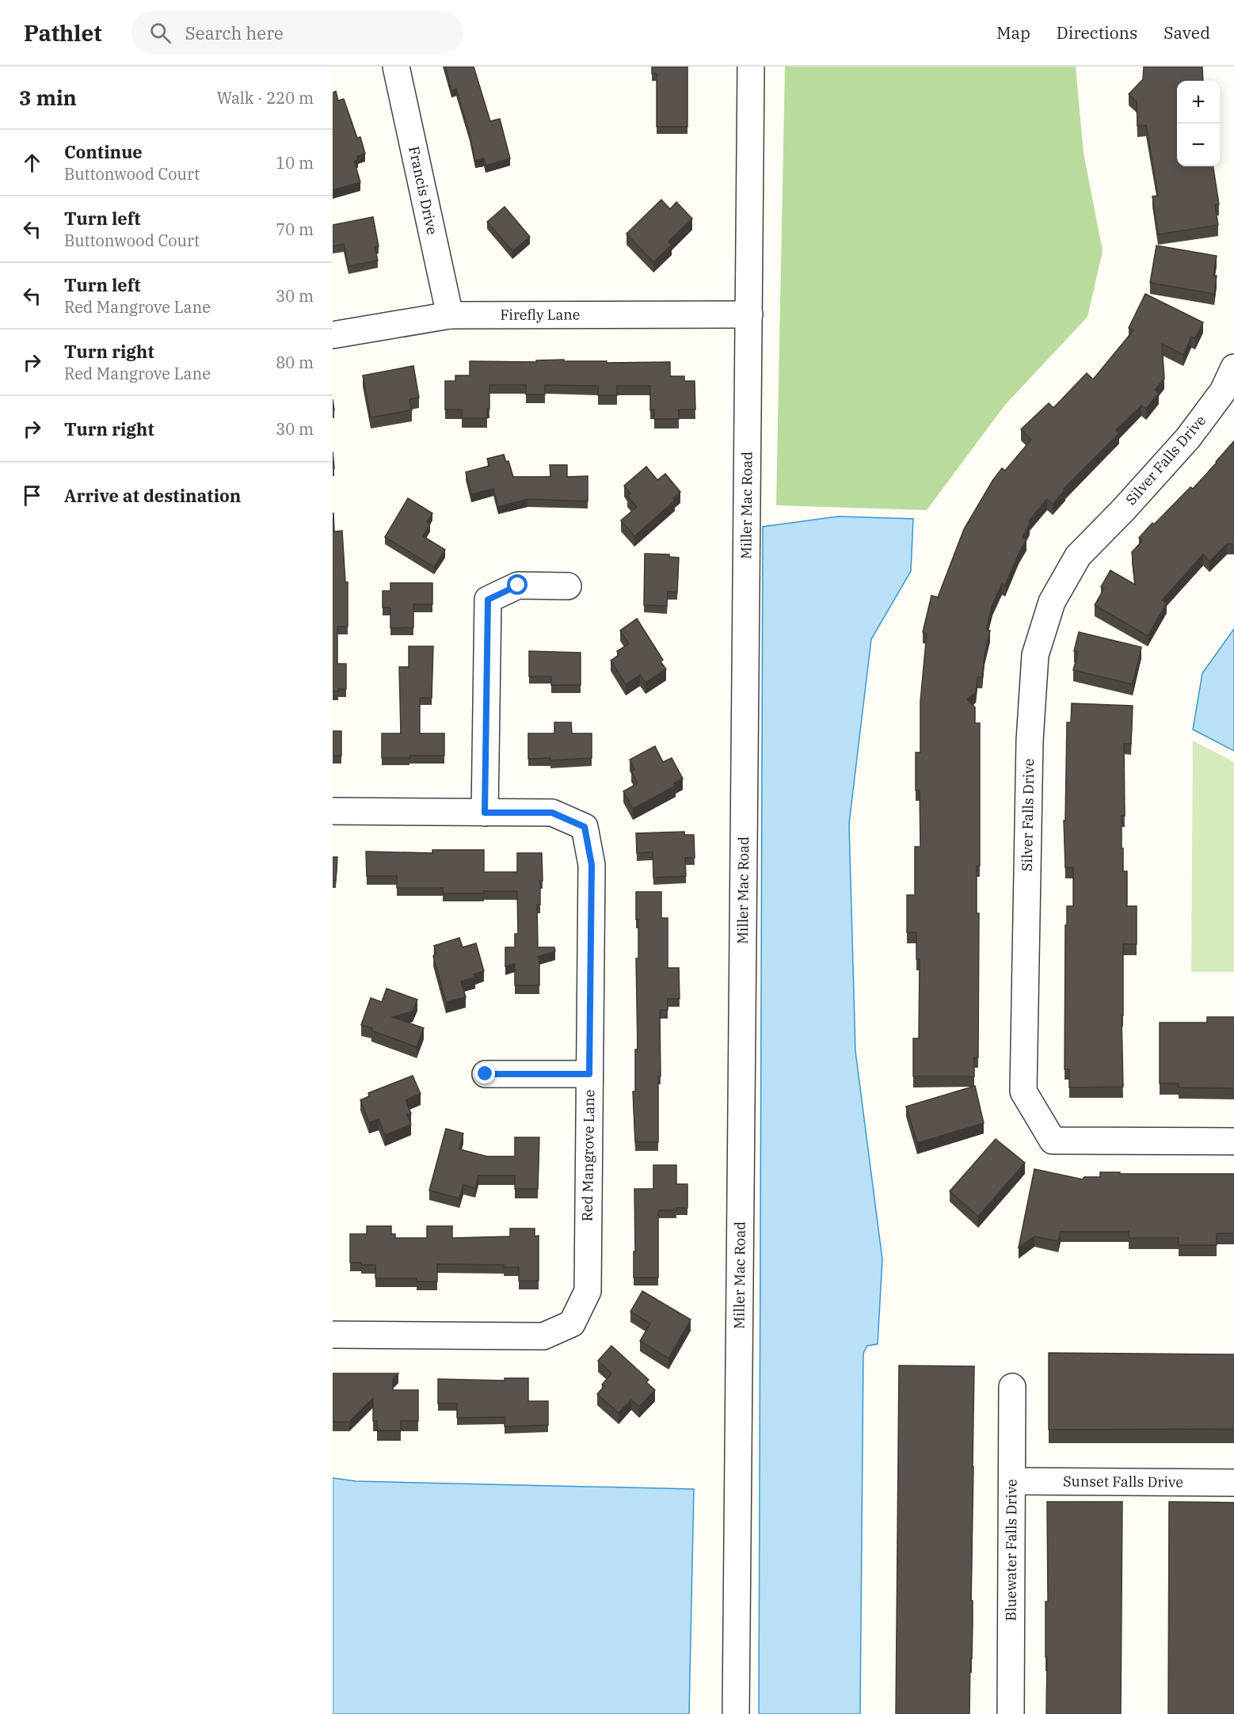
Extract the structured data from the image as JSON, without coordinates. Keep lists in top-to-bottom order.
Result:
{
  "streets": {
    "street": [
      "Francis Drive",
      "Firefly Lane",
      "Silver Falls Drive",
      "Miller Mac Road",
      "Red Mangrove Lane",
      "Sunset Falls Drive",
      "Bluewater Falls Drive"
    ]
  },
  "crossings": [
    ["Francis Drive", "Firefly Lane"],
    ["Firefly Lane", "Miller Mac Road"],
    ["Sunset Falls Drive", "Bluewater Falls Drive"]
  ],
  "page": {
    "header": "Pathlet",
    "search": "Search here",
    "nav": ["Map", "Directions", "Saved"],
    "heading": ["3 min", "Walk · 220 m"],
    "map_buttons": ["+", "−"],
    "list": [
      ["Continue", "Buttonwood Court", "10 m"],
      ["Turn left", "Buttonwood Court", "70 m"],
      ["Turn left", "Red Mangrove Lane", "30 m"],
      ["Turn right", "Red Mangrove Lane", "80 m"],
      ["Turn right", "30 m"],
      "Arrive at destination"
    ]
  }
}
